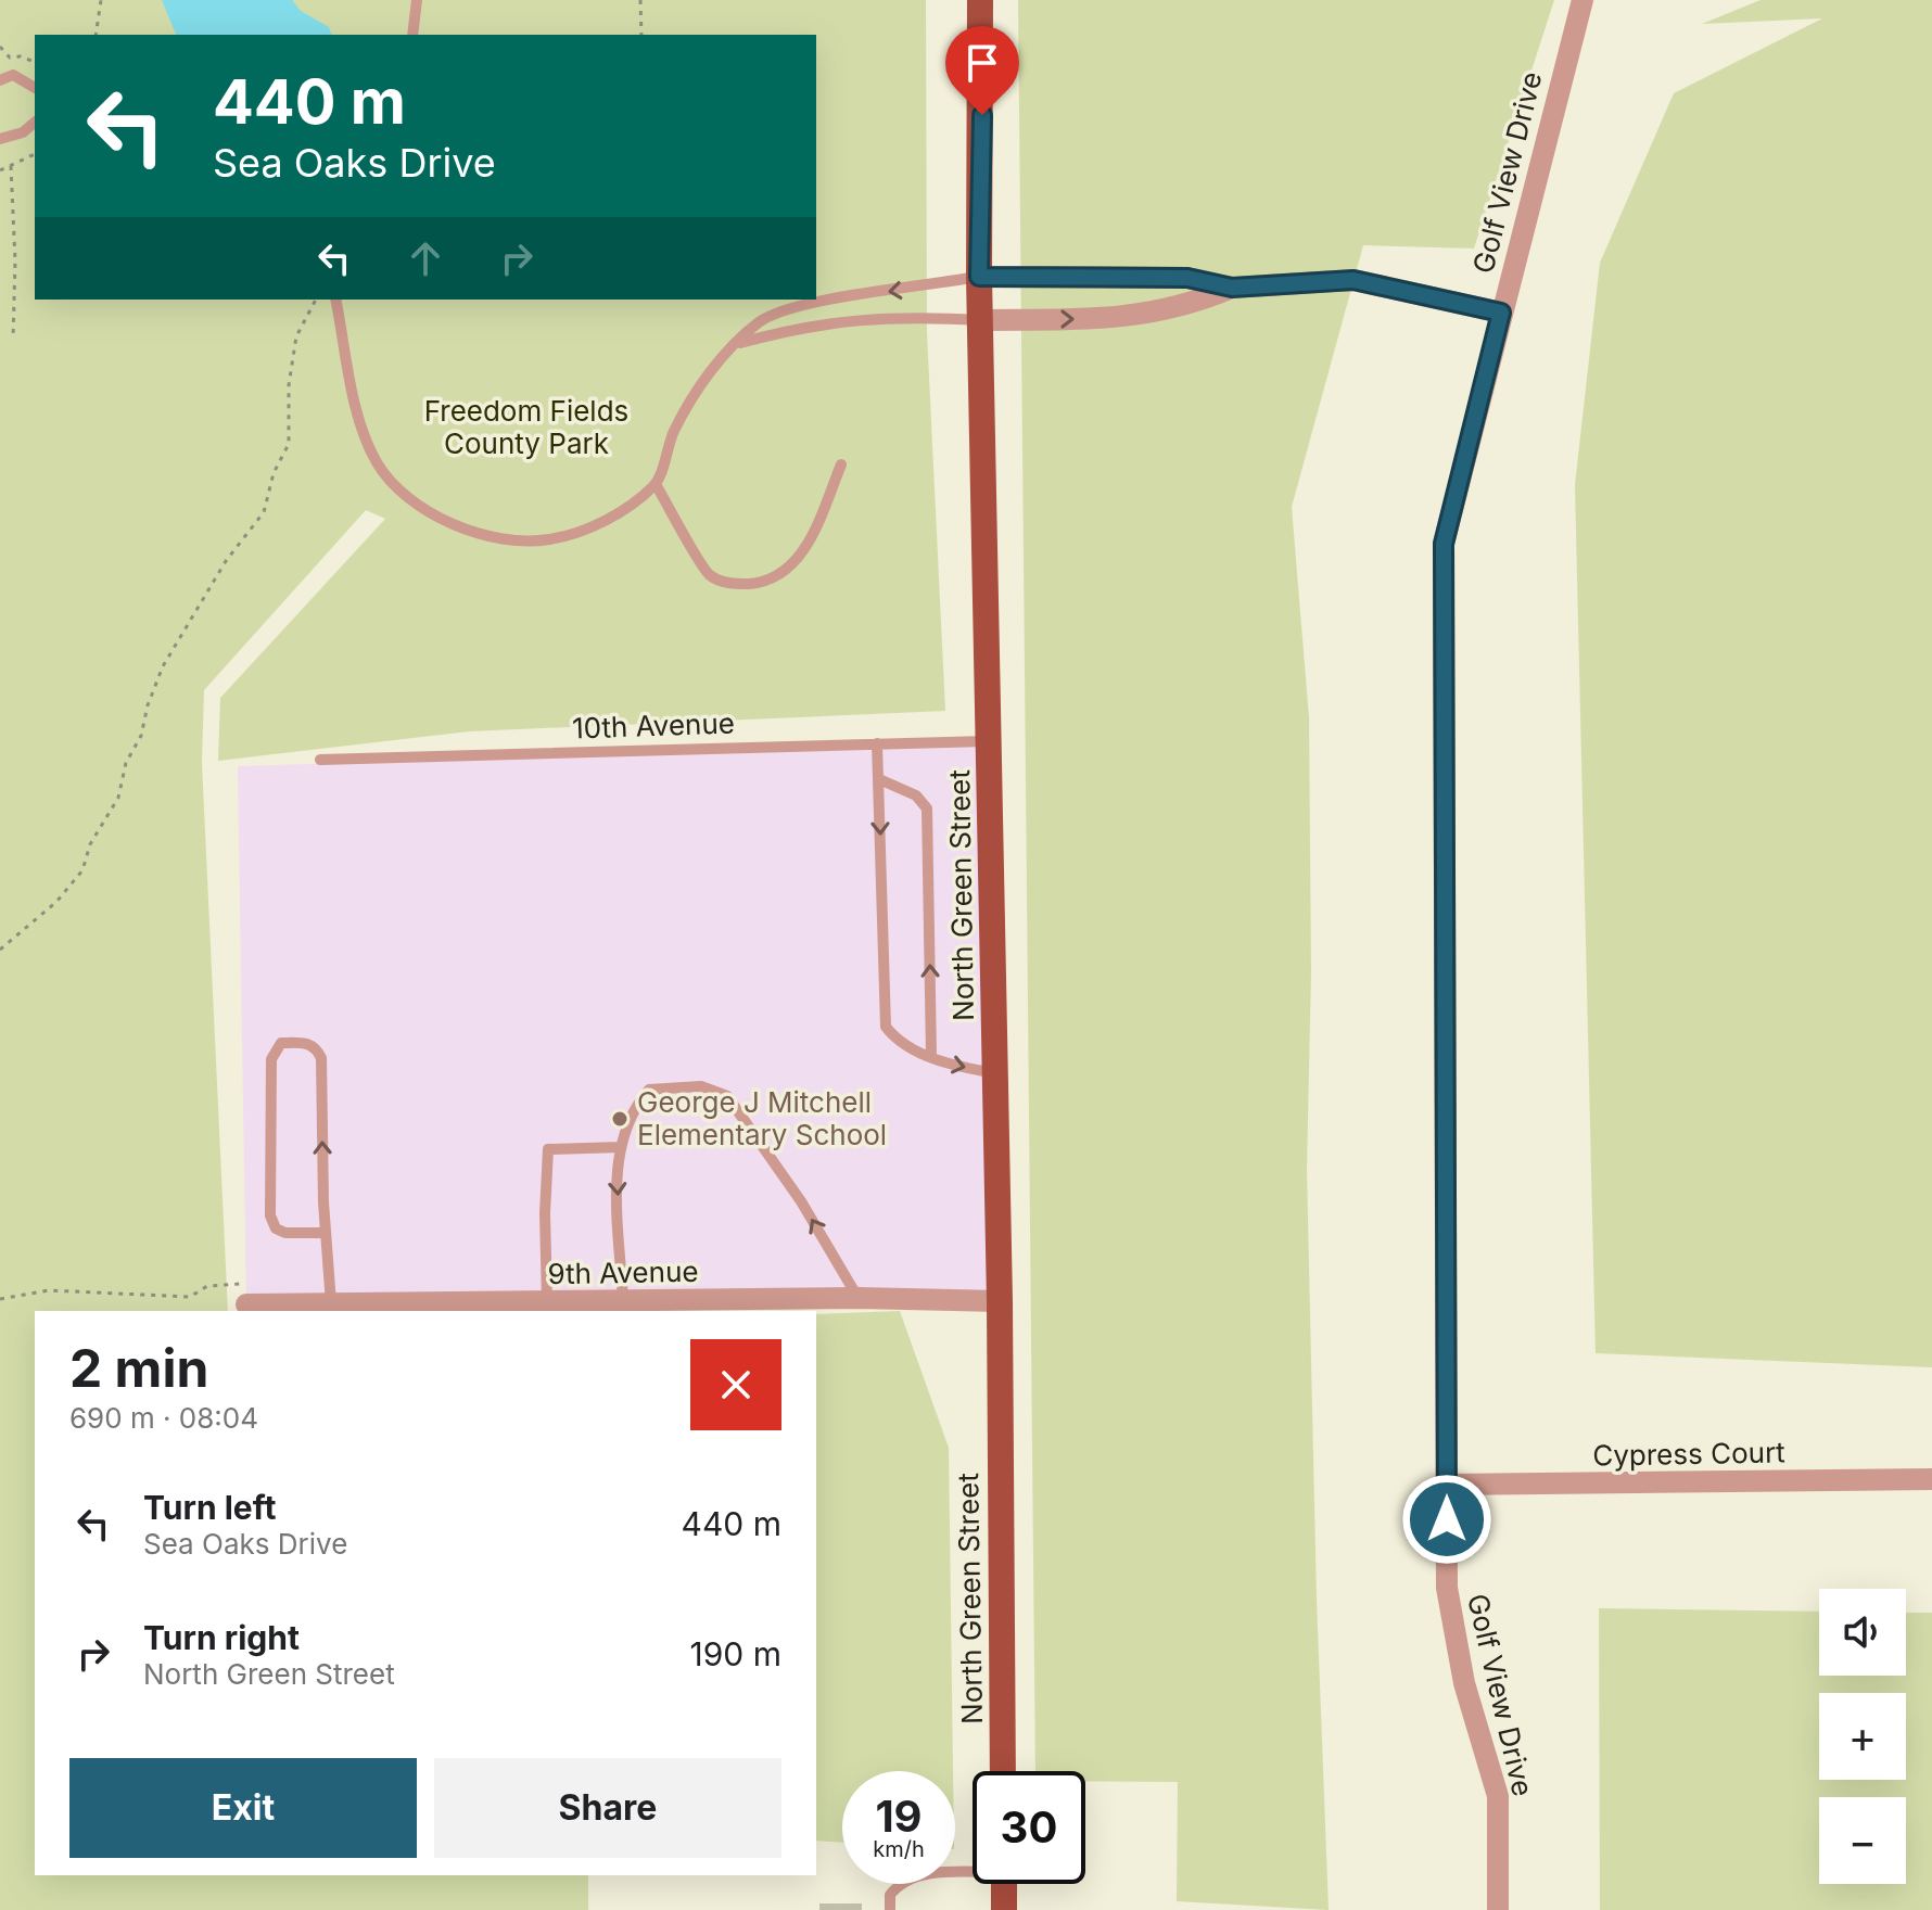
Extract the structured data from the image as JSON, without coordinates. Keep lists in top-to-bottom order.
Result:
{
  "streets": {
    "main road": ["North Green Street"],
    "street": ["Golf View Drive", "9th Avenue", "Cypress Court"],
    "lane": ["10th Avenue"]
  },
  "crossings": [
    ["Golf View Drive", "Cypress Court"],
    ["10th Avenue", "North Green Street"],
    ["North Green Street", "9th Avenue"]
  ],
  "parks": ["Freedom Fields County Park"],
  "places": ["George J Mitchell Elementary School"],
  "page": {
    "turn": ["440 m", "Sea Oaks Drive"],
    "heading": ["2 min", "690 m · 08:04"],
    "list": [
      {
        "name": "Turn left",
        "note": "Sea Oaks Drive",
        "value": "440 m"
      },
      {
        "name": "Turn right",
        "note": "North Green Street",
        "value": "190 m"
      }
    ],
    "map_buttons": ["+", "−"],
    "buttons": ["Exit", "Share"],
    "speed": "19 km/h",
    "limit": "30"
  }
}
